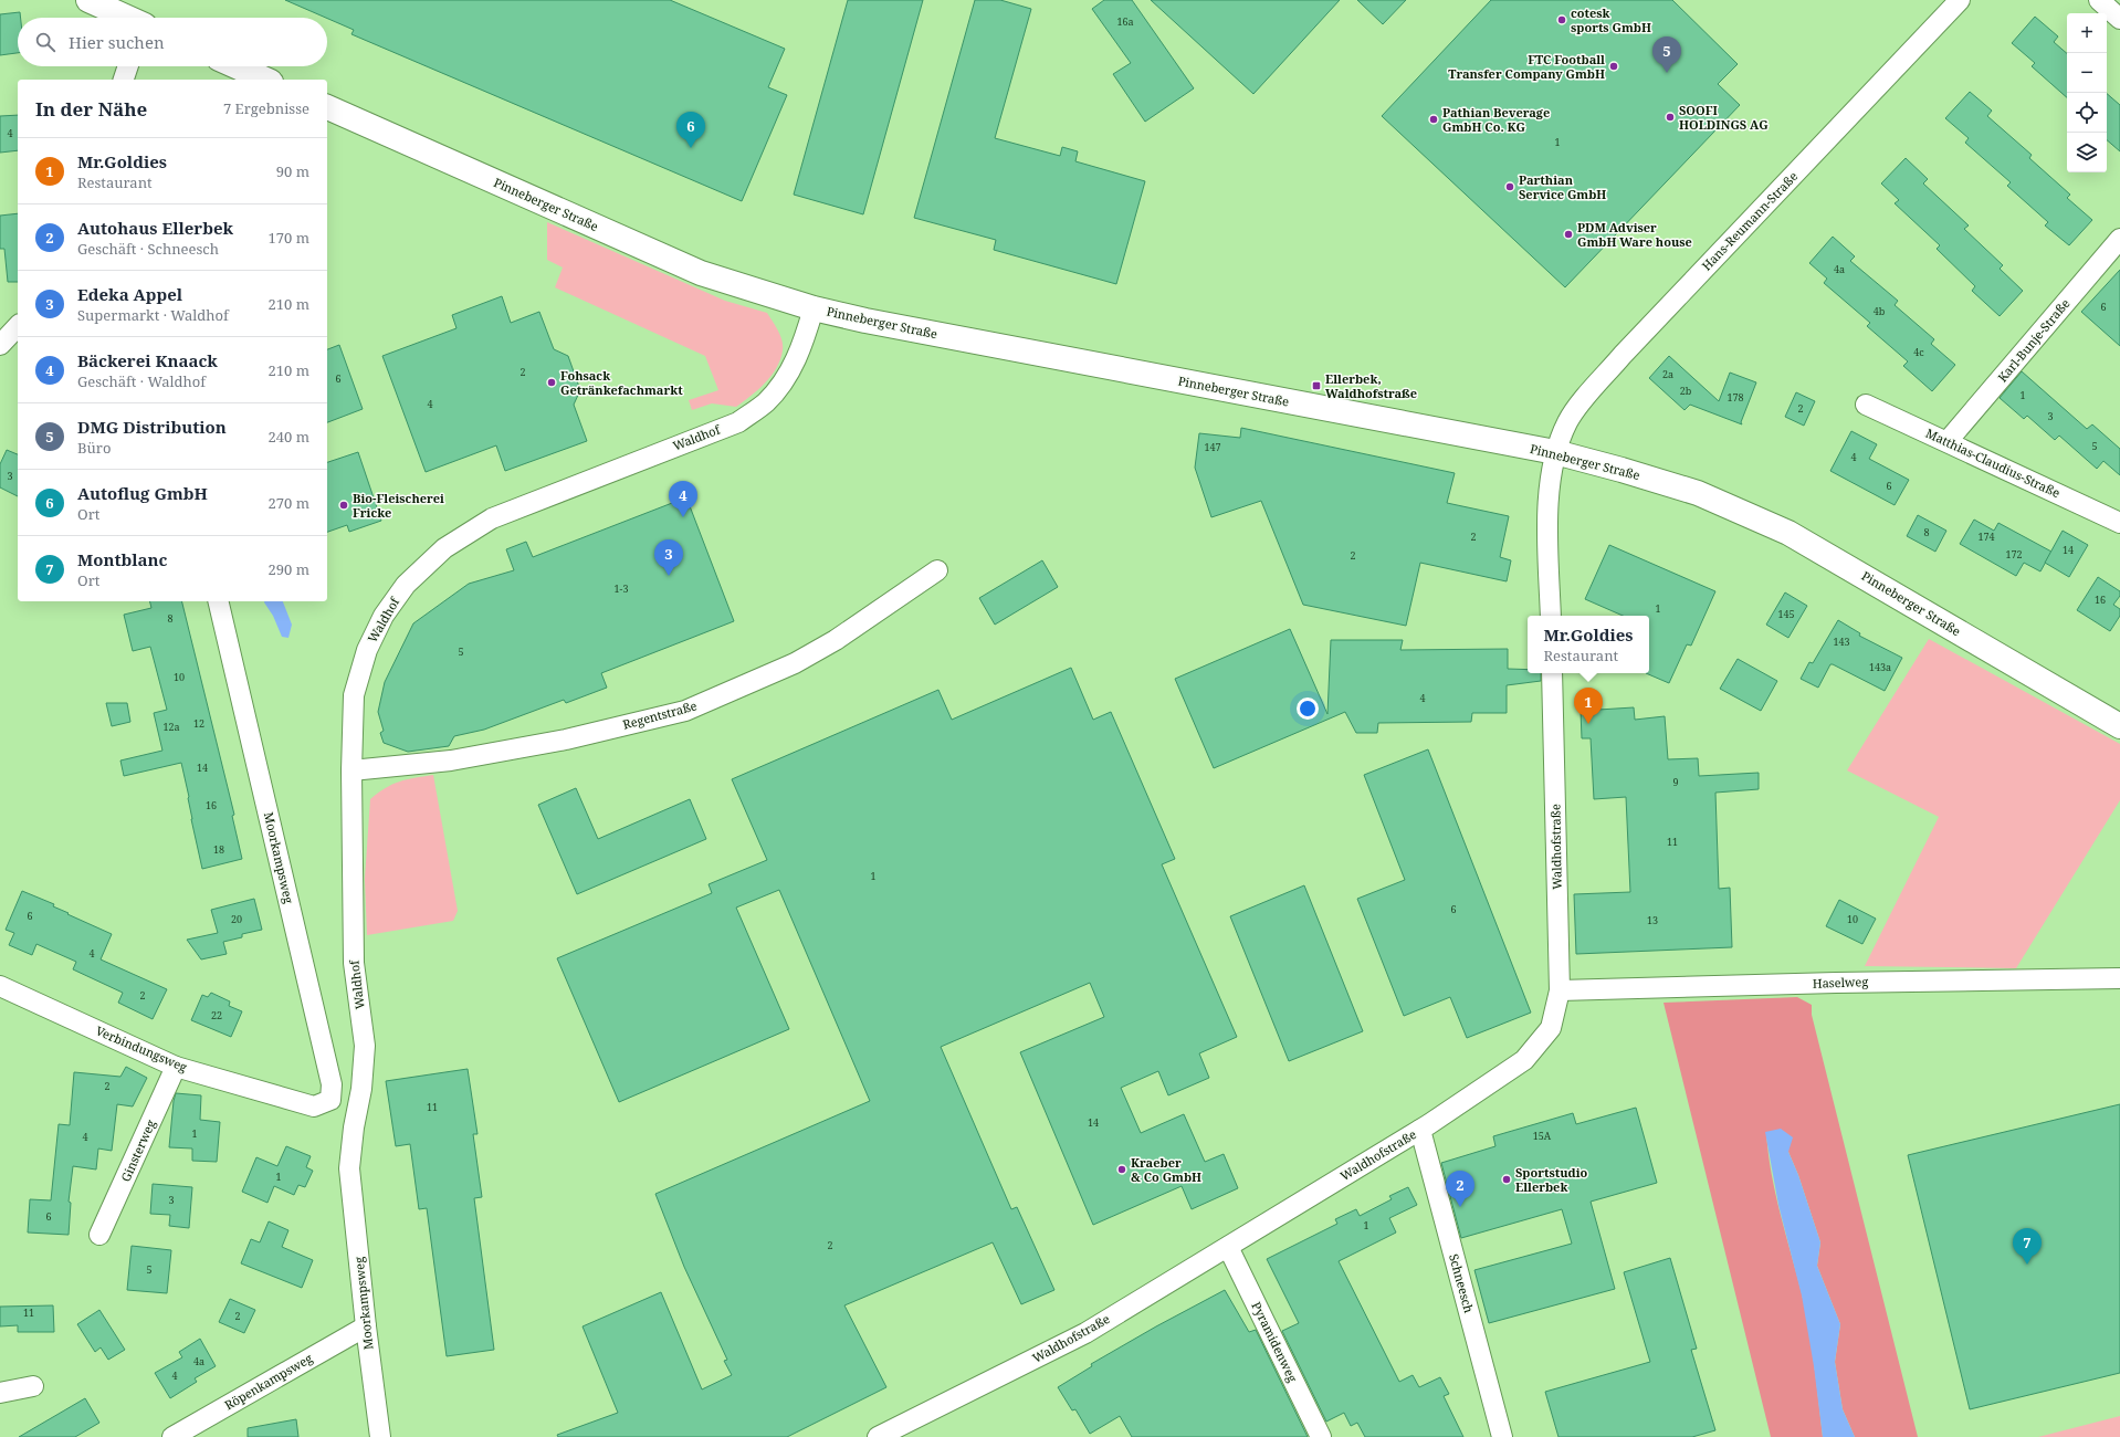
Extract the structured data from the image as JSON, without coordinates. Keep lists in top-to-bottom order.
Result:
{
  "streets": {
    "main road": ["Pinneberger Straße"],
    "street": [
      "Hans-Reumann-Straße",
      "Karl-Bunje-Straße",
      "Waldhof",
      "Matthias-Claudius-Straße",
      "Regentstraße",
      "Waldhofstraße",
      "Moorkampsweg",
      "Haselweg",
      "Verbindungsweg",
      "Ginsterweg",
      "Schneesch",
      "Pyramidenweg",
      "Röpenkampsweg"
    ]
  },
  "crossings": [
    ["Pinneberger Straße", "Hans-Reumann-Straße"],
    ["Pinneberger Straße", "Waldhof"],
    ["Karl-Bunje-Straße", "Matthias-Claudius-Straße"],
    ["Waldhof", "Regentstraße"],
    ["Waldhof", "Moorkampsweg"],
    ["Waldhofstraße", "Haselweg"],
    ["Waldhofstraße", "Schneesch"],
    ["Waldhofstraße", "Pyramidenweg"],
    ["Moorkampsweg", "Verbindungsweg"],
    ["Moorkampsweg", "Röpenkampsweg"],
    ["Verbindungsweg", "Ginsterweg"]
  ],
  "places": {
    "other": [
      "cotesk sports GmbH",
      "FTC Football Transfer Company GmbH",
      "SOOFI HOLDINGS AG",
      "Pathian Beverage GmbH Co. KG",
      "Parthian Service GmbH",
      "PDM Adviser GmbH Ware house",
      "Fohsack Getränkefachmarkt",
      "Bio-Fleischerei Fricke",
      "Kraeber & Co GmbH",
      "Sportstudio Ellerbek"
    ],
    "transit": ["Ellerbek, Waldhofstraße"]
  },
  "house_numbers": [
    "16a",
    "4",
    "1",
    "4a",
    "6",
    "4b",
    "4c",
    "2",
    "2a",
    "6",
    "2b",
    "1",
    "178",
    "4",
    "2",
    "3",
    "5",
    "147",
    "4",
    "3",
    "6",
    "8",
    "2",
    "174",
    "14",
    "172",
    "2",
    "1-3",
    "16",
    "1",
    "145",
    "8",
    "143",
    "5",
    "143a",
    "10",
    "4",
    "12",
    "12a",
    "14",
    "9",
    "16",
    "11",
    "18",
    "1",
    "6",
    "6",
    "20",
    "10",
    "13",
    "4",
    "2",
    "22",
    "2",
    "11",
    "14",
    "1",
    "15A",
    "4",
    "1",
    "3",
    "6",
    "1",
    "2",
    "5",
    "11",
    "2",
    "4a",
    "4"
  ],
  "page": {
    "map_buttons": ["+", "−"],
    "search": "Hier suchen",
    "pins": [
      "5",
      "6",
      "4",
      "3",
      "1",
      "2",
      "7"
    ],
    "heading": ["In der Nähe", "7 Ergebnisse"],
    "list": [
      {
        "mark": "1",
        "name": "Mr.Goldies",
        "note": "Restaurant",
        "value": "90 m"
      },
      {
        "mark": "2",
        "name": "Autohaus Ellerbek",
        "note": "Geschäft · Schneesch",
        "value": "170 m"
      },
      {
        "mark": "3",
        "name": "Edeka Appel",
        "note": "Supermarkt · Waldhof",
        "value": "210 m"
      },
      {
        "mark": "4",
        "name": "Bäckerei Knaack",
        "note": "Geschäft · Waldhof",
        "value": "210 m"
      },
      {
        "mark": "5",
        "name": "DMG Distribution",
        "note": "Büro",
        "value": "240 m"
      },
      {
        "mark": "6",
        "name": "Autoflug GmbH",
        "note": "Ort",
        "value": "270 m"
      },
      {
        "mark": "7",
        "name": "Montblanc",
        "note": "Ort",
        "value": "290 m"
      }
    ],
    "popup": ["Mr.Goldies", "Restaurant"]
  }
}
